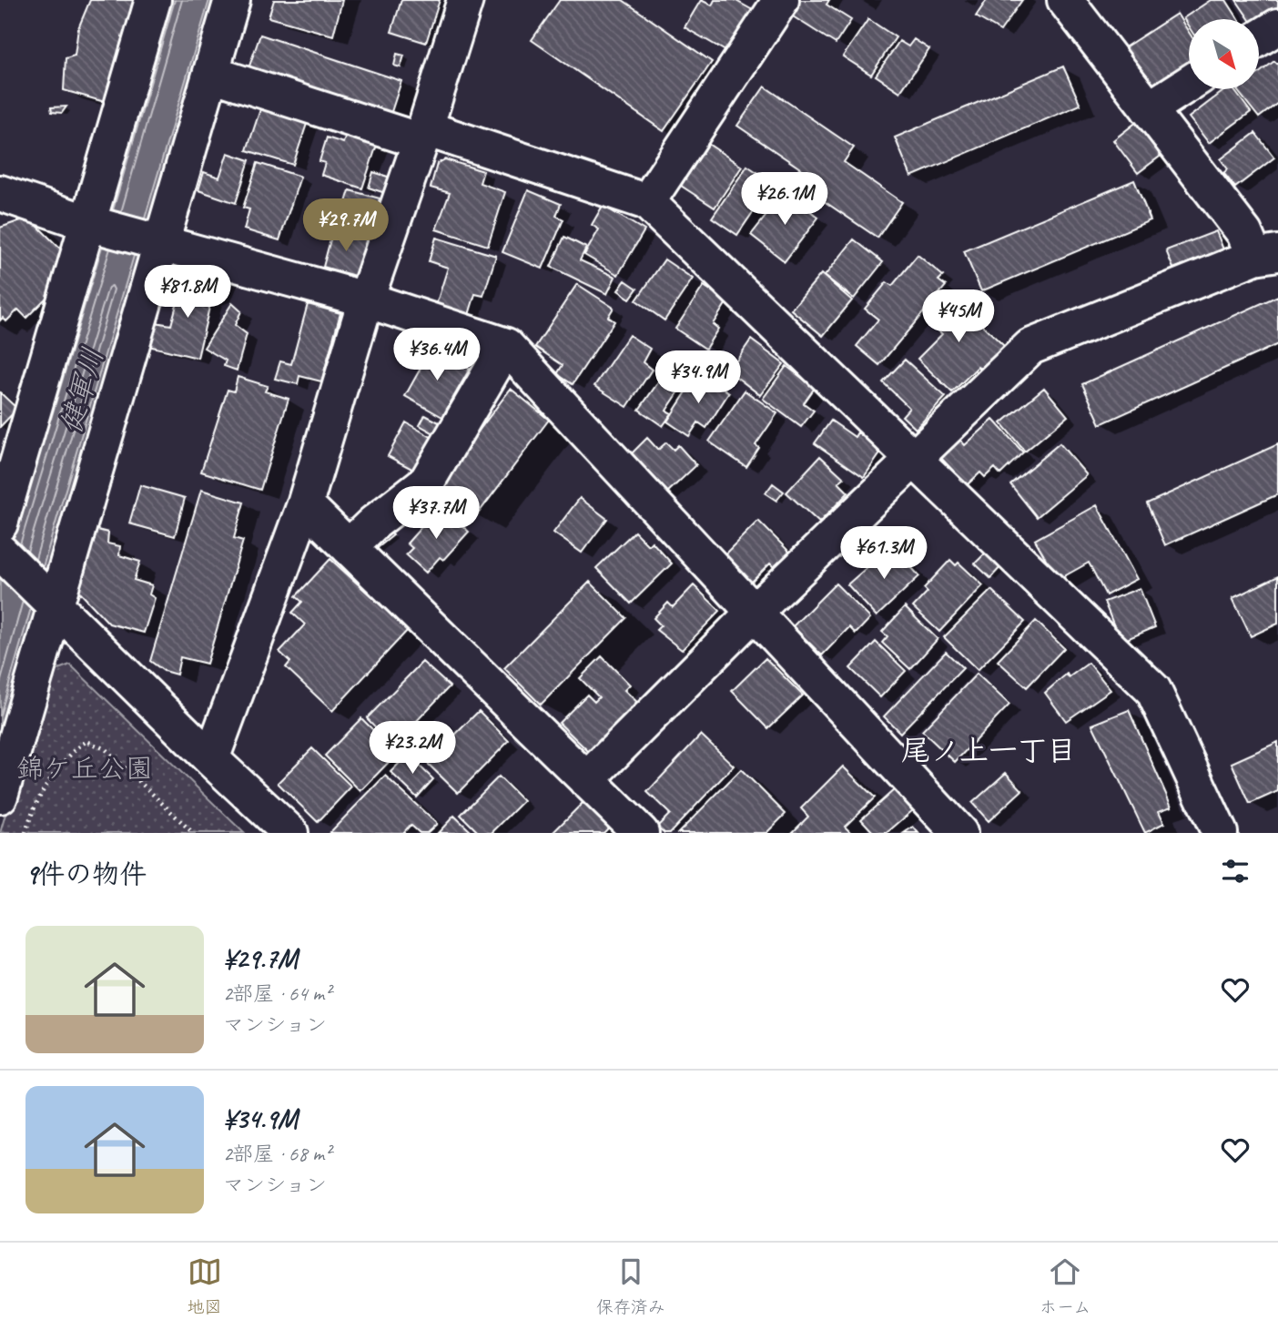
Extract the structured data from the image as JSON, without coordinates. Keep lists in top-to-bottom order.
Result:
{
  "districts": ["尾ノ上一丁目"],
  "water": ["健軍川"],
  "parks": ["錦ケ丘公園"],
  "north": "bottom right",
  "page": {
    "price": [
      "¥26.1M",
      "¥29.7M",
      "¥81.8M",
      "¥45M",
      "¥36.4M",
      "¥34.9M",
      "¥37.7M",
      "¥61.3M",
      "¥23.2M"
    ],
    "heading": "9件の物件",
    "list": [
      {
        "name": "¥29.7M",
        "note": "2部屋 · 64 m² · マンション"
      },
      {
        "name": "¥34.9M",
        "note": "2部屋 · 68 m² · マンション"
      }
    ],
    "tabs": ["地図", "保存済み", "ホーム"]
  }
}
